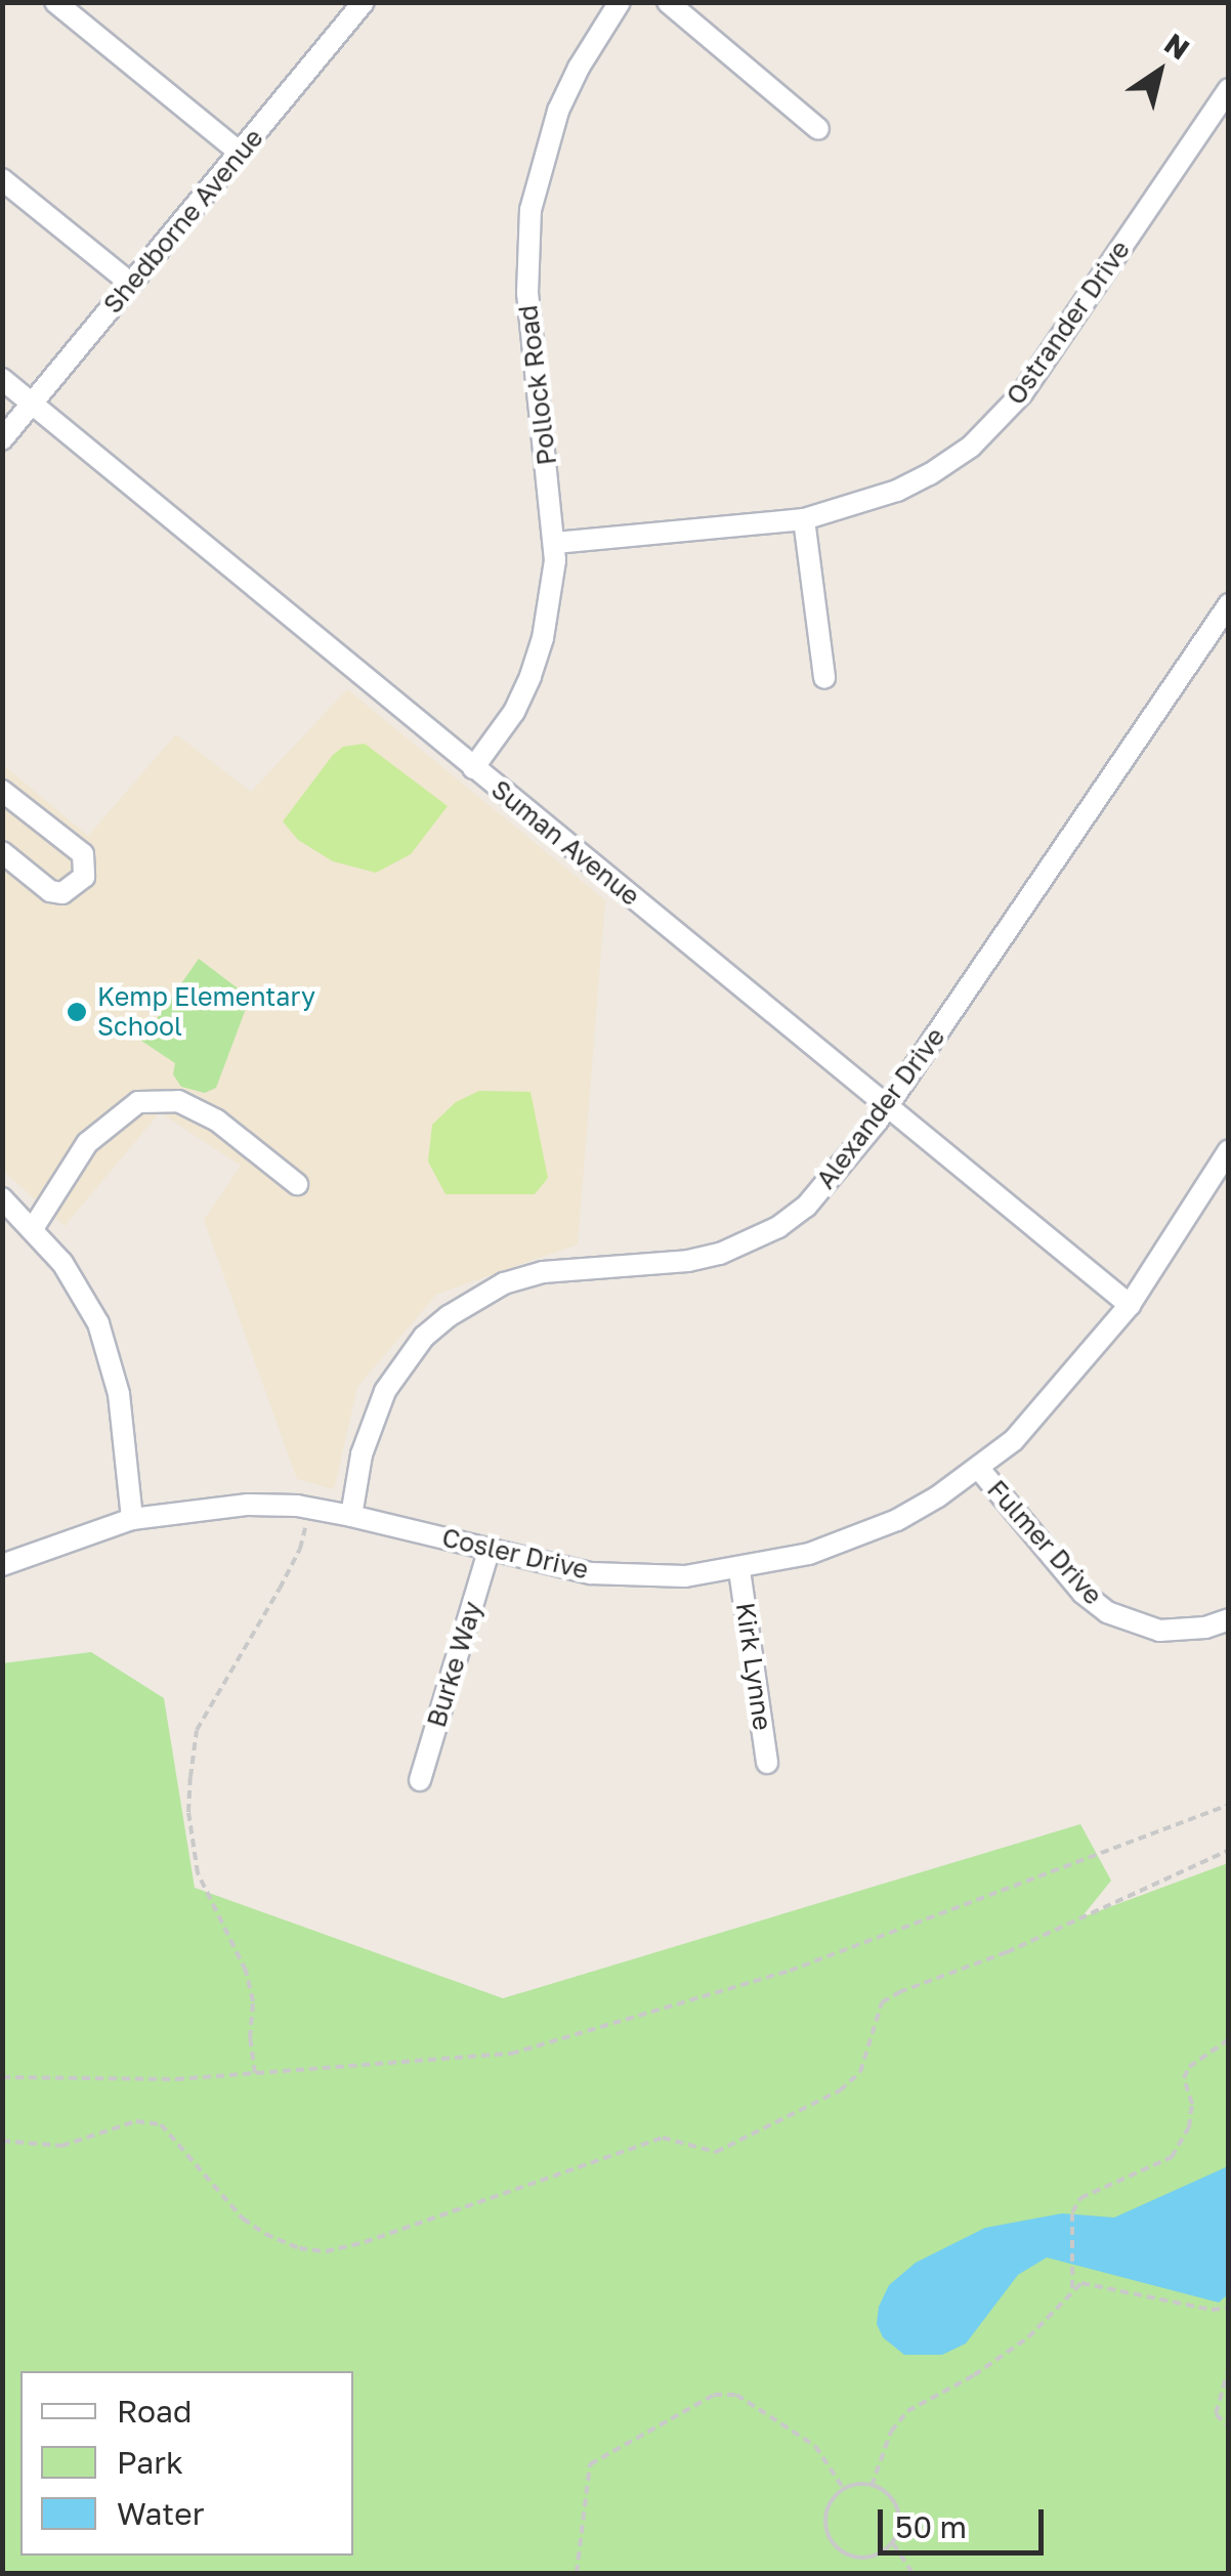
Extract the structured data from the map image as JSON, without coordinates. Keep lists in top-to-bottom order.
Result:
{
  "streets": {
    "street": [
      "Shedborne Avenue",
      "Ostrander Drive",
      "Pollock Road",
      "Suman Avenue",
      "Alexander Drive",
      "Fulmer Drive",
      "Cosler Drive",
      "Burke Way",
      "Kirk Lynne"
    ]
  },
  "crossings": [
    ["Shedborne Avenue", "Suman Avenue"],
    ["Ostrander Drive", "Pollock Road"],
    ["Pollock Road", "Suman Avenue"],
    ["Suman Avenue", "Alexander Drive"],
    ["Suman Avenue", "Cosler Drive"],
    ["Alexander Drive", "Cosler Drive"],
    ["Fulmer Drive", "Cosler Drive"],
    ["Cosler Drive", "Burke Way"],
    ["Cosler Drive", "Kirk Lynne"]
  ],
  "places": ["Kemp Elementary School"],
  "legend": ["Road", "Park", "Water"],
  "scale_bar": "50 m",
  "north": "top right"
}
